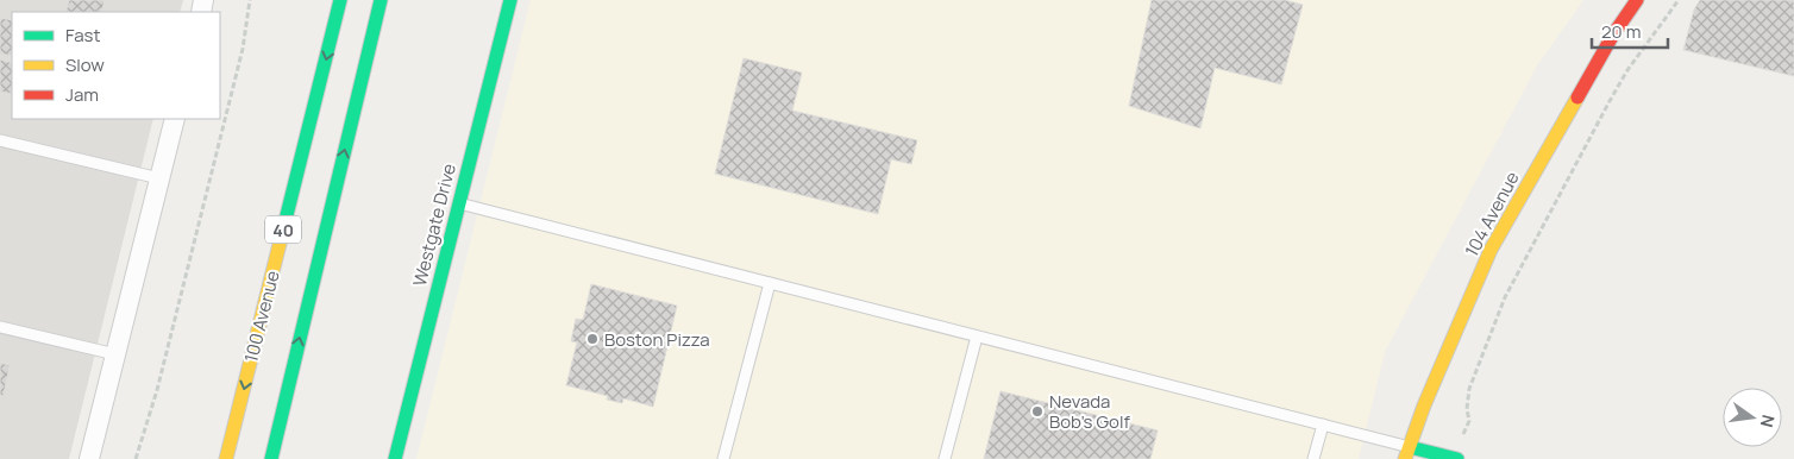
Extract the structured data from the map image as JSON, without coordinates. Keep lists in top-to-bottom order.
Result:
{
  "streets": {
    "street": [
      "104 Avenue",
      "Westgate Drive",
      "40",
      "100 Avenue"
    ]
  },
  "places": ["Boston Pizza", "Nevada Bob's Golf"],
  "legend": ["Fast", "Slow", "Jam"],
  "scale_bar": "20 m",
  "north": "right"
}
